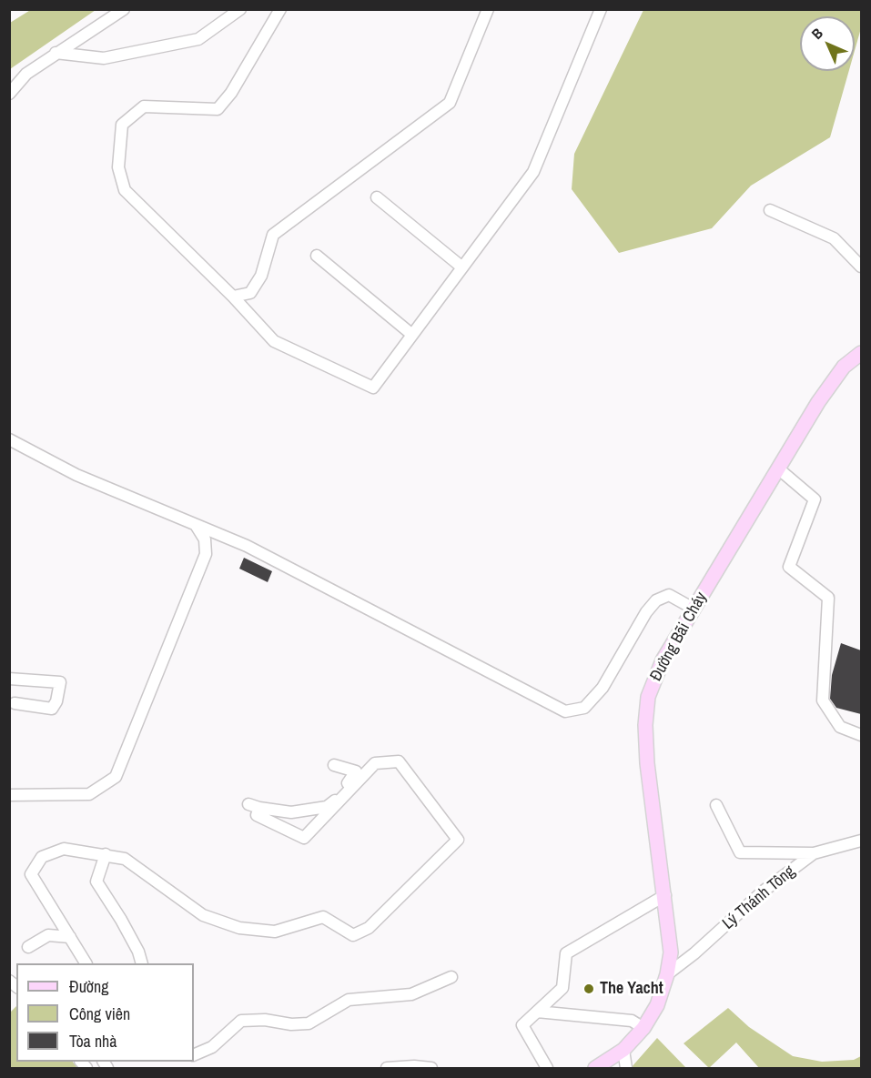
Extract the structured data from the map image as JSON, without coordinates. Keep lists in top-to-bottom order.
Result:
{
  "streets": {
    "main road": ["Đường Bãi Cháy"],
    "street": ["Lý Thánh Tông"]
  },
  "crossings": [
    ["Đường Bãi Cháy", "Lý Thánh Tông"]
  ],
  "places": ["The Yacht"],
  "legend": ["Đường", "Công viên", "Tòa nhà"],
  "north": "top left"
}
